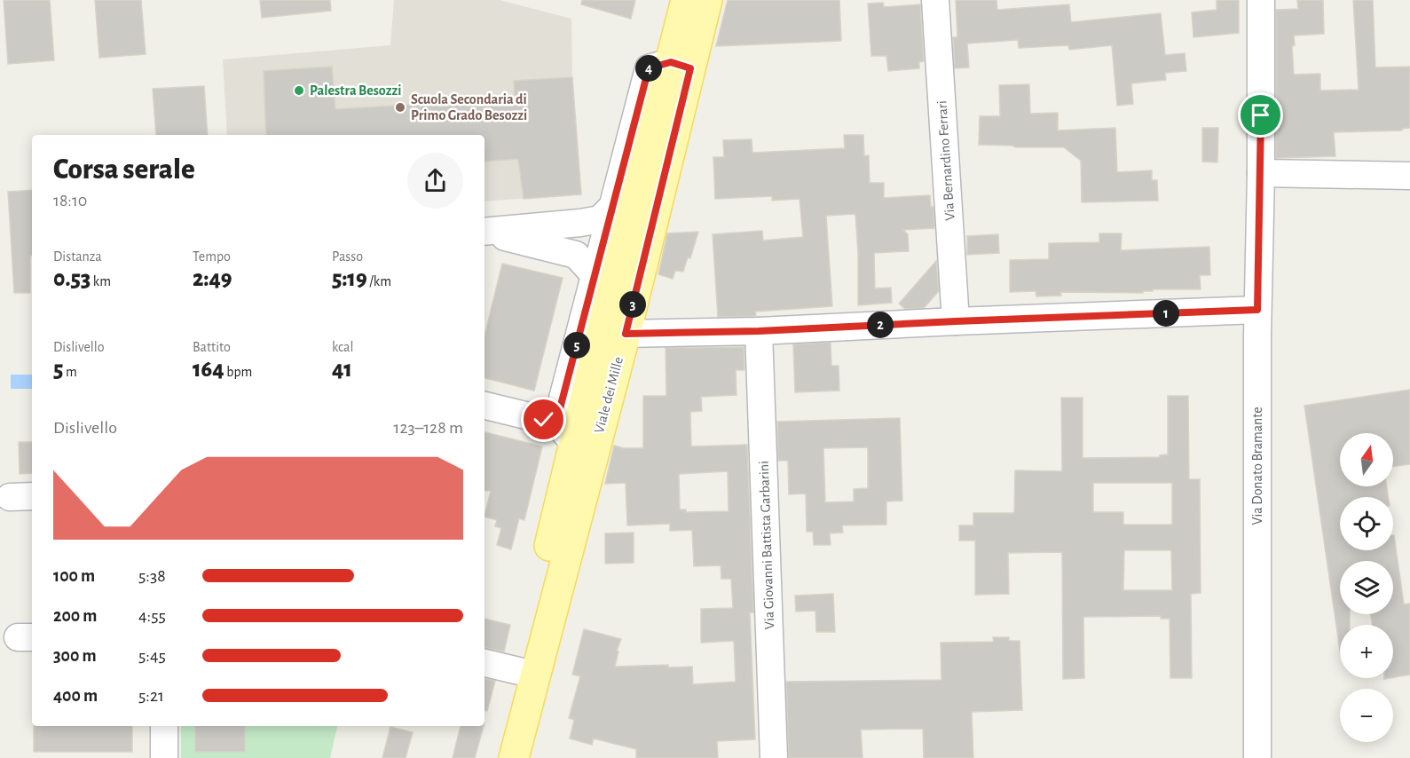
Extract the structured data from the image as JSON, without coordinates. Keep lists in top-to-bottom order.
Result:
{
  "streets": {
    "main road": ["Viale dei Mille"],
    "street": ["Via Bernardino Ferrari", "Via Donato Bramante", "Via Giovanni Battista Garbarini"]
  },
  "places": ["Palestra Besozzi", "Scuola Secondaria di Primo Grado Besozzi"],
  "north": "top",
  "page": {
    "pins": [
      "4",
      "3",
      "1",
      "2",
      "5"
    ],
    "heading": ["Corsa serale", "18:10"],
    "stats": [
      ["Distanza", "0.53 km"],
      ["Tempo", "2:49"],
      ["Passo", "5:19 /km"],
      ["Dislivello", "5 m"],
      ["Battito", "164 bpm"],
      ["kcal", "41"]
    ],
    "chart": ["Dislivello", "123–128 m"],
    "map_buttons": ["+", "−"],
    "list": [
      {
        "name": "100 m",
        "note": "5:38"
      },
      {
        "name": "200 m",
        "note": "4:55"
      },
      {
        "name": "300 m",
        "note": "5:45"
      },
      {
        "name": "400 m",
        "note": "5:21"
      }
    ]
  }
}
